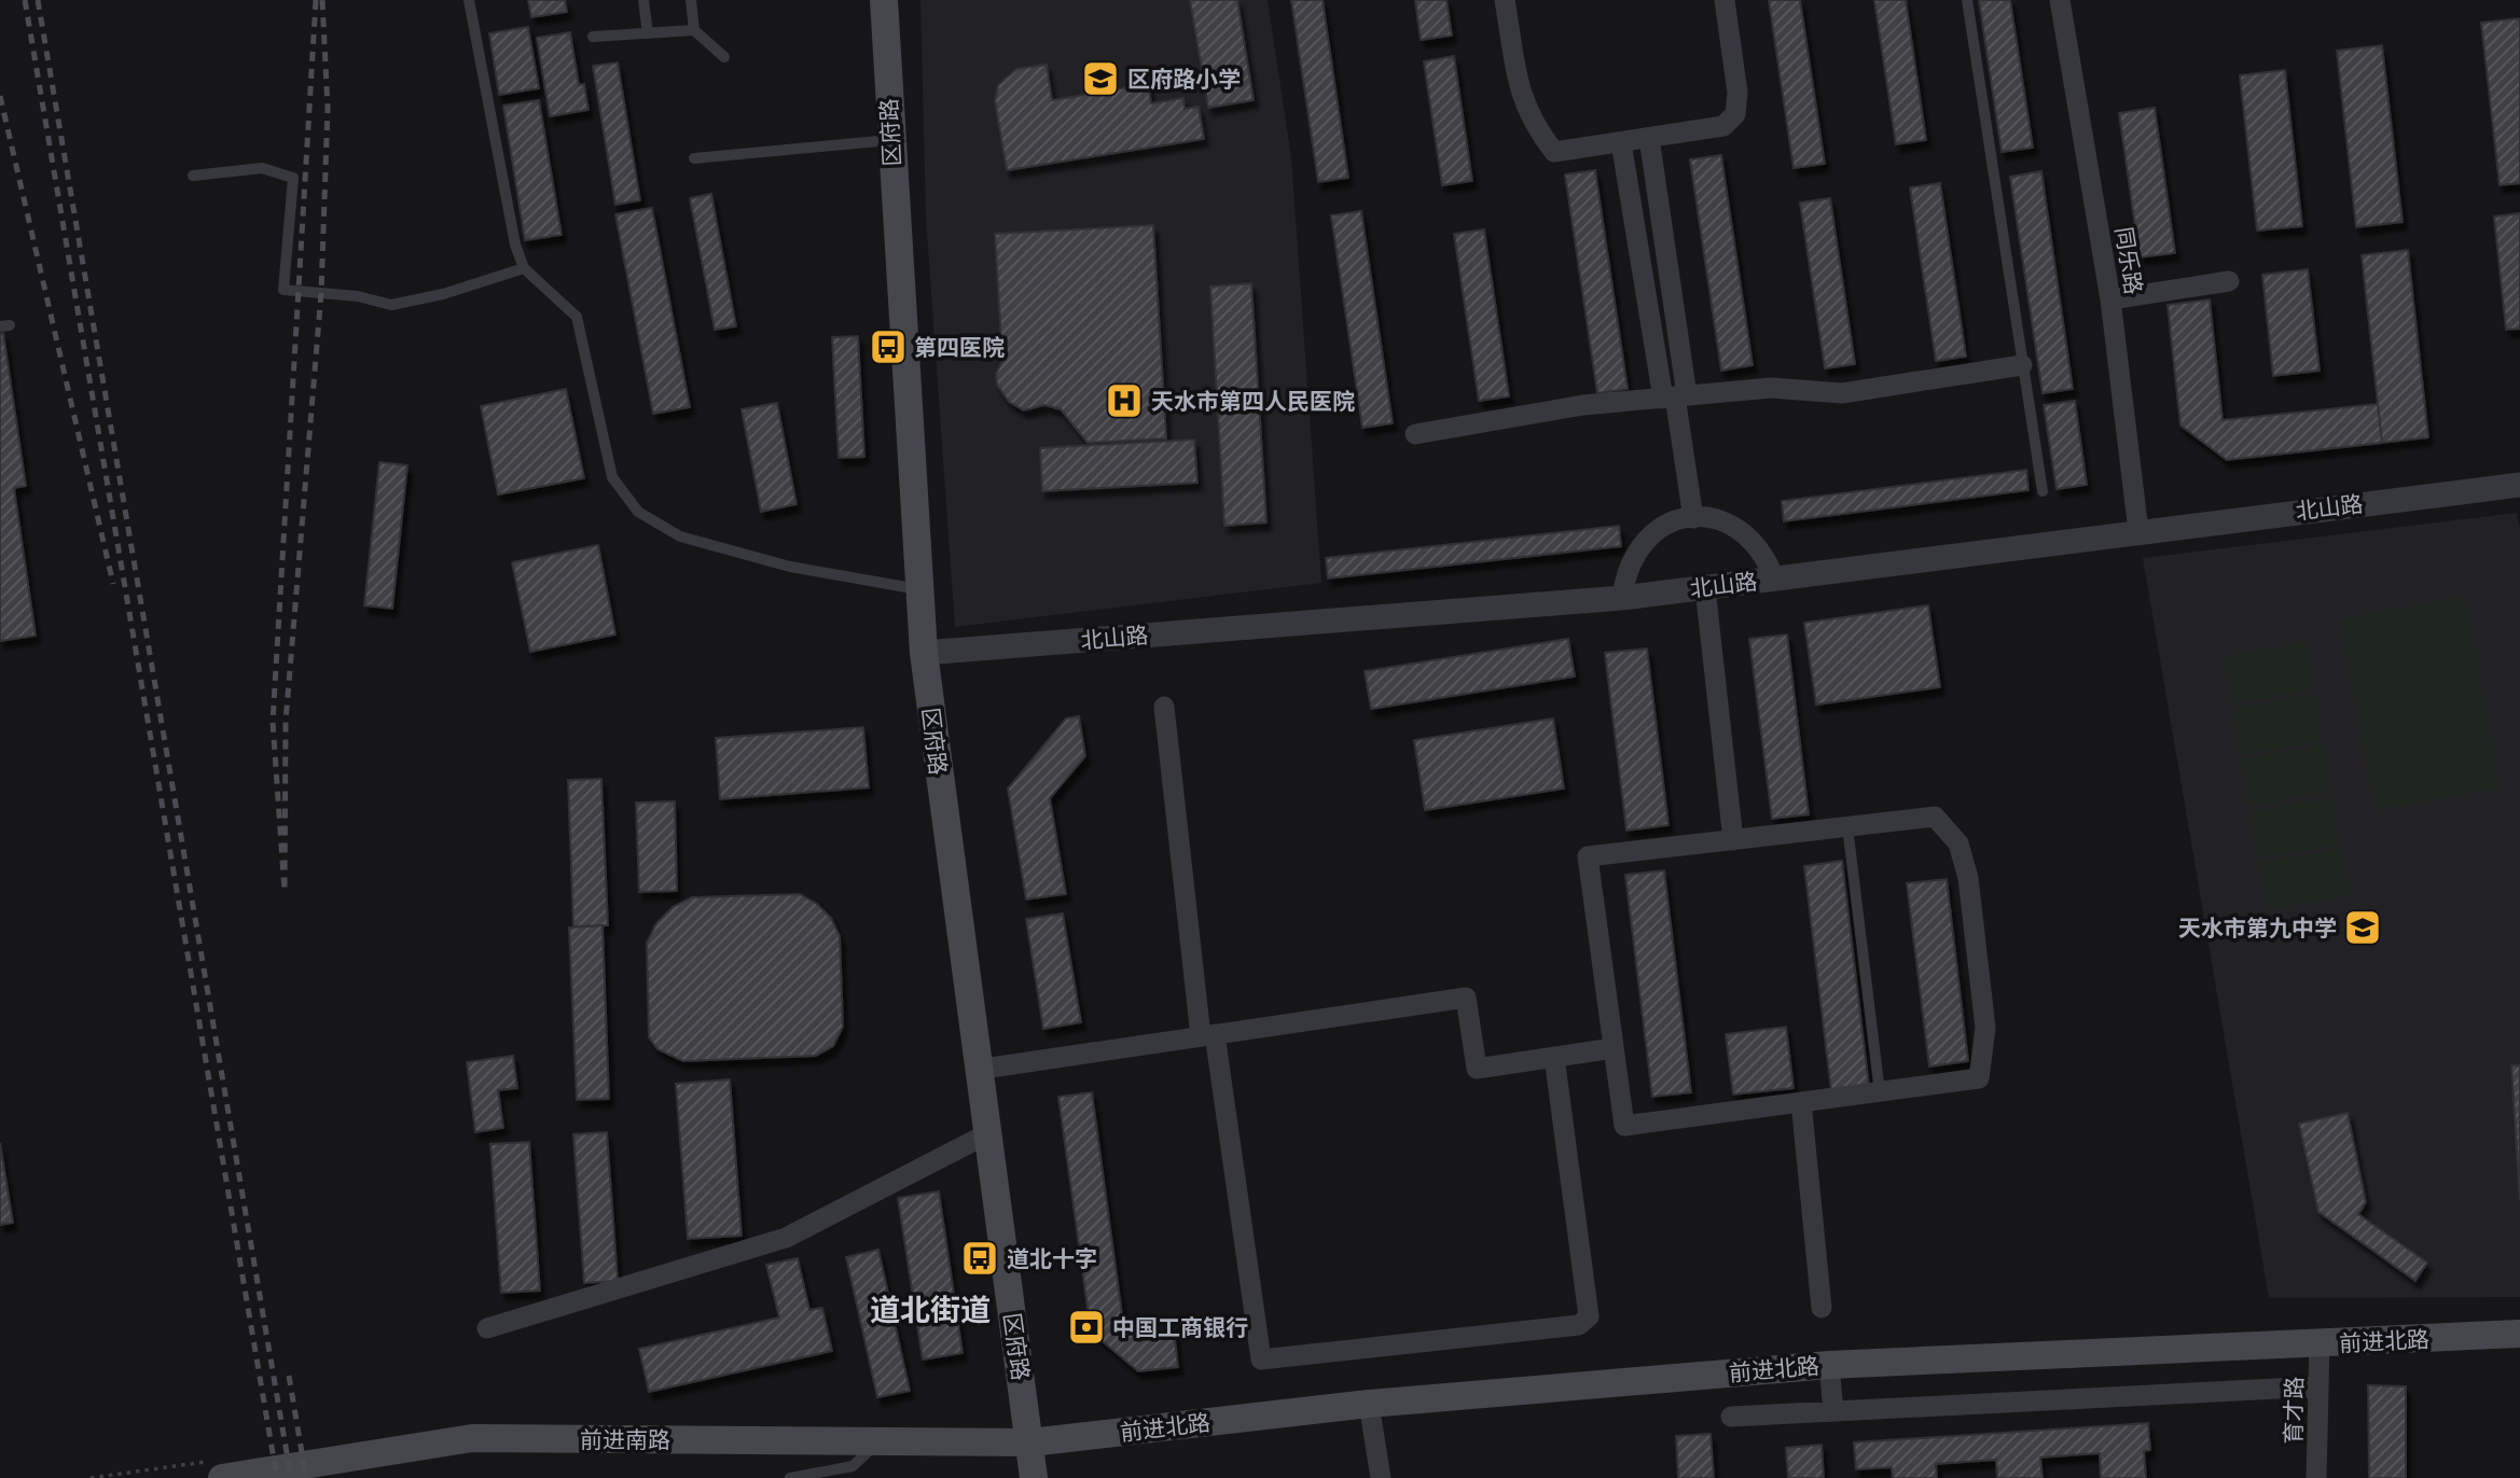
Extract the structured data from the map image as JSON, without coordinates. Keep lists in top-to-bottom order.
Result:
{
  "streets": {
    "main road": ["区府路", "前进北路", "前进南路"],
    "street": ["同乐路", "北山路", "育才路"]
  },
  "crossings": [
    ["区府路", "北山路"],
    ["区府路", "前进北路"],
    ["区府路", "前进南路"],
    ["同乐路", "北山路"],
    ["前进北路", "育才路"],
    ["前进北路", "前进南路"]
  ],
  "districts": ["道北街道"],
  "places": {
    "school or university": ["区府路小学", "天水市第九中学"],
    "bus stop": ["第四医院", "道北十字"],
    "hospital": ["天水市第四人民医院"],
    "bank": ["中国工商银行"]
  }
}
